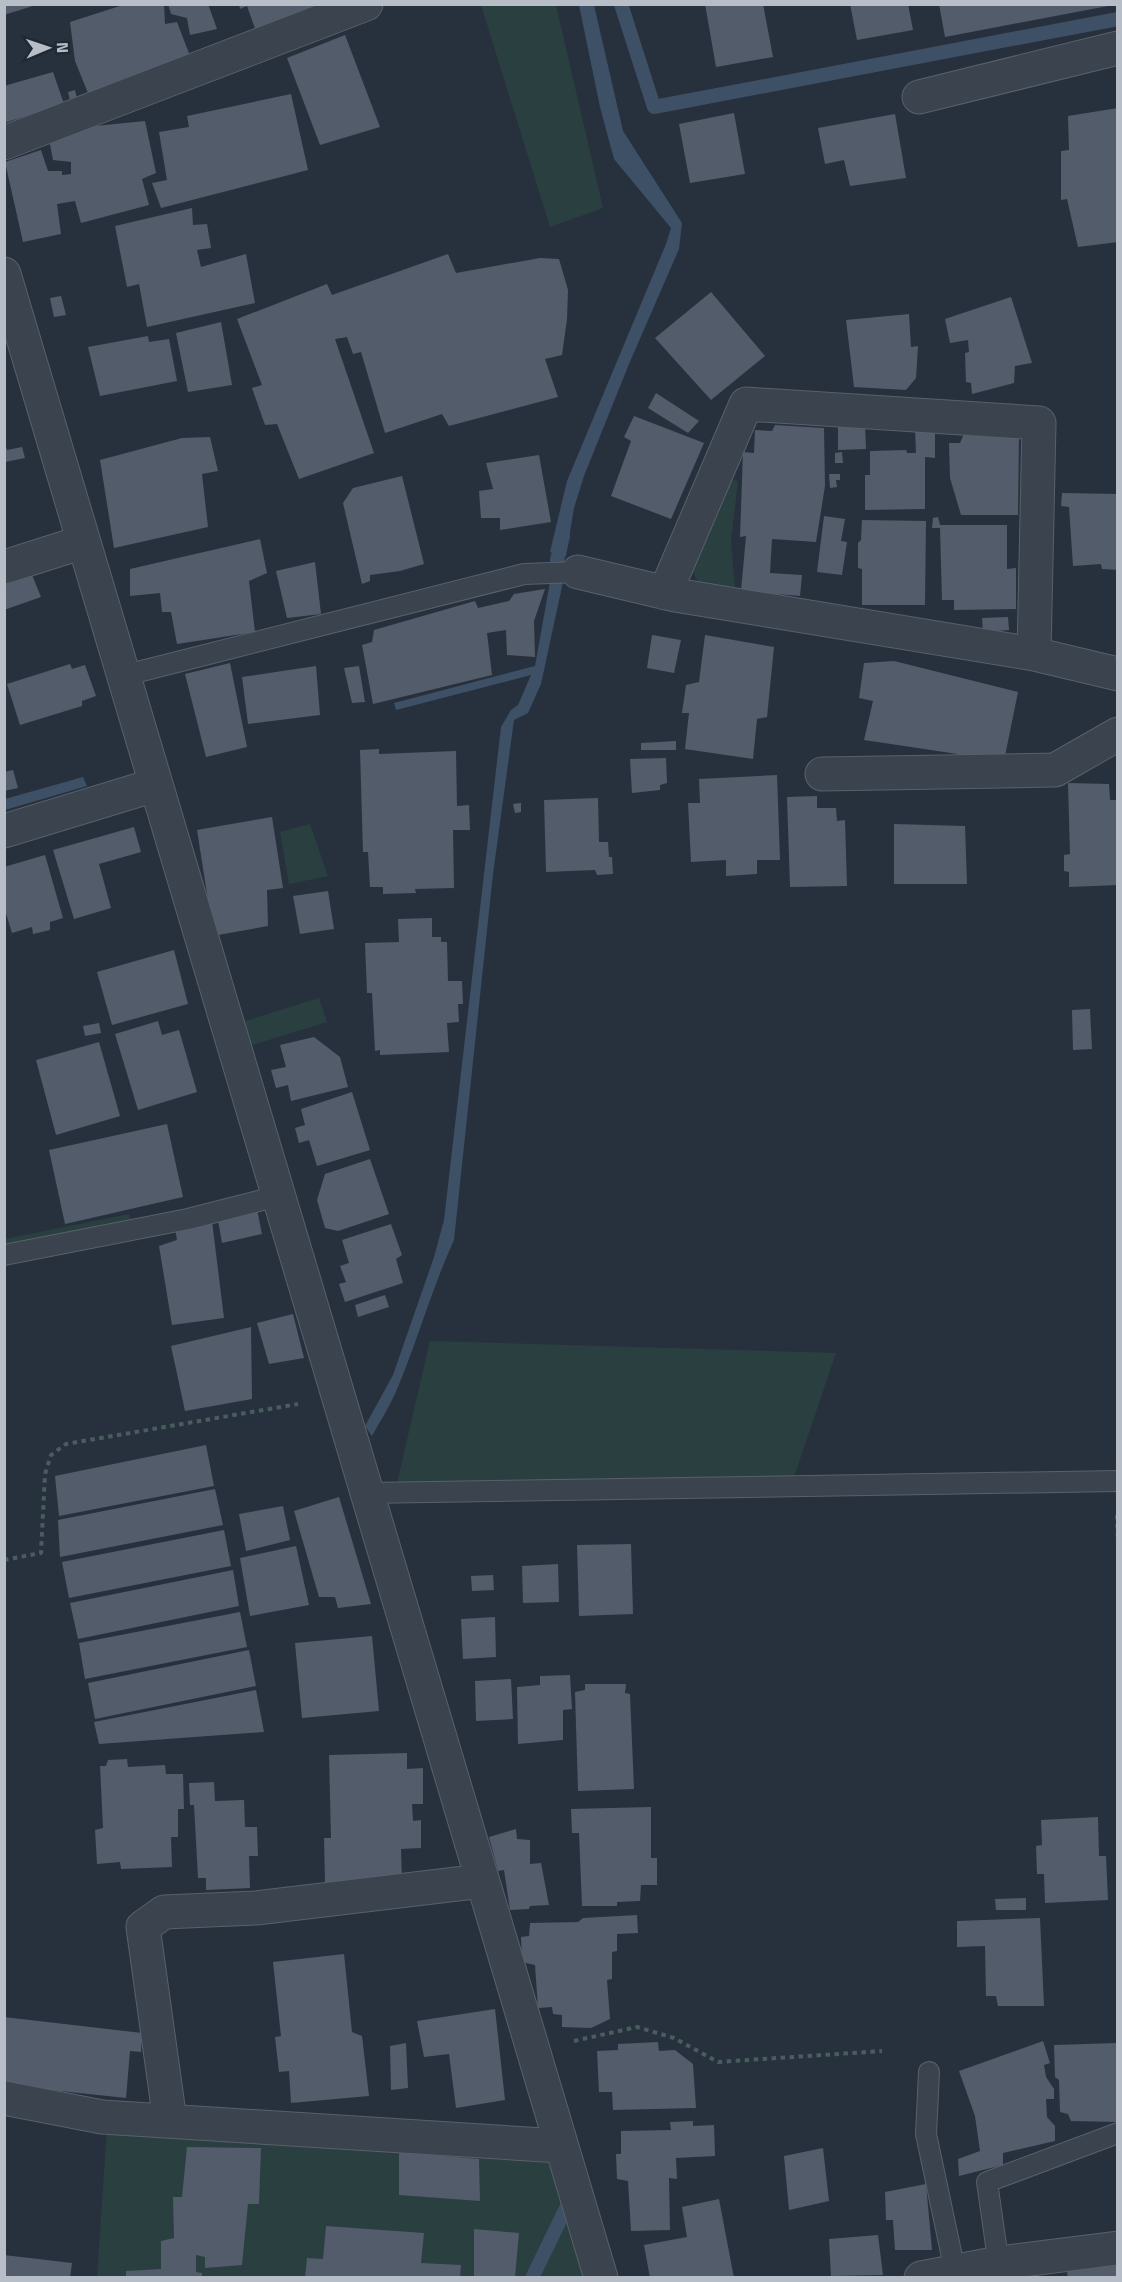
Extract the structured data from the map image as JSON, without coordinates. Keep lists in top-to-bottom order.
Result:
{
  "north": "right"
}
